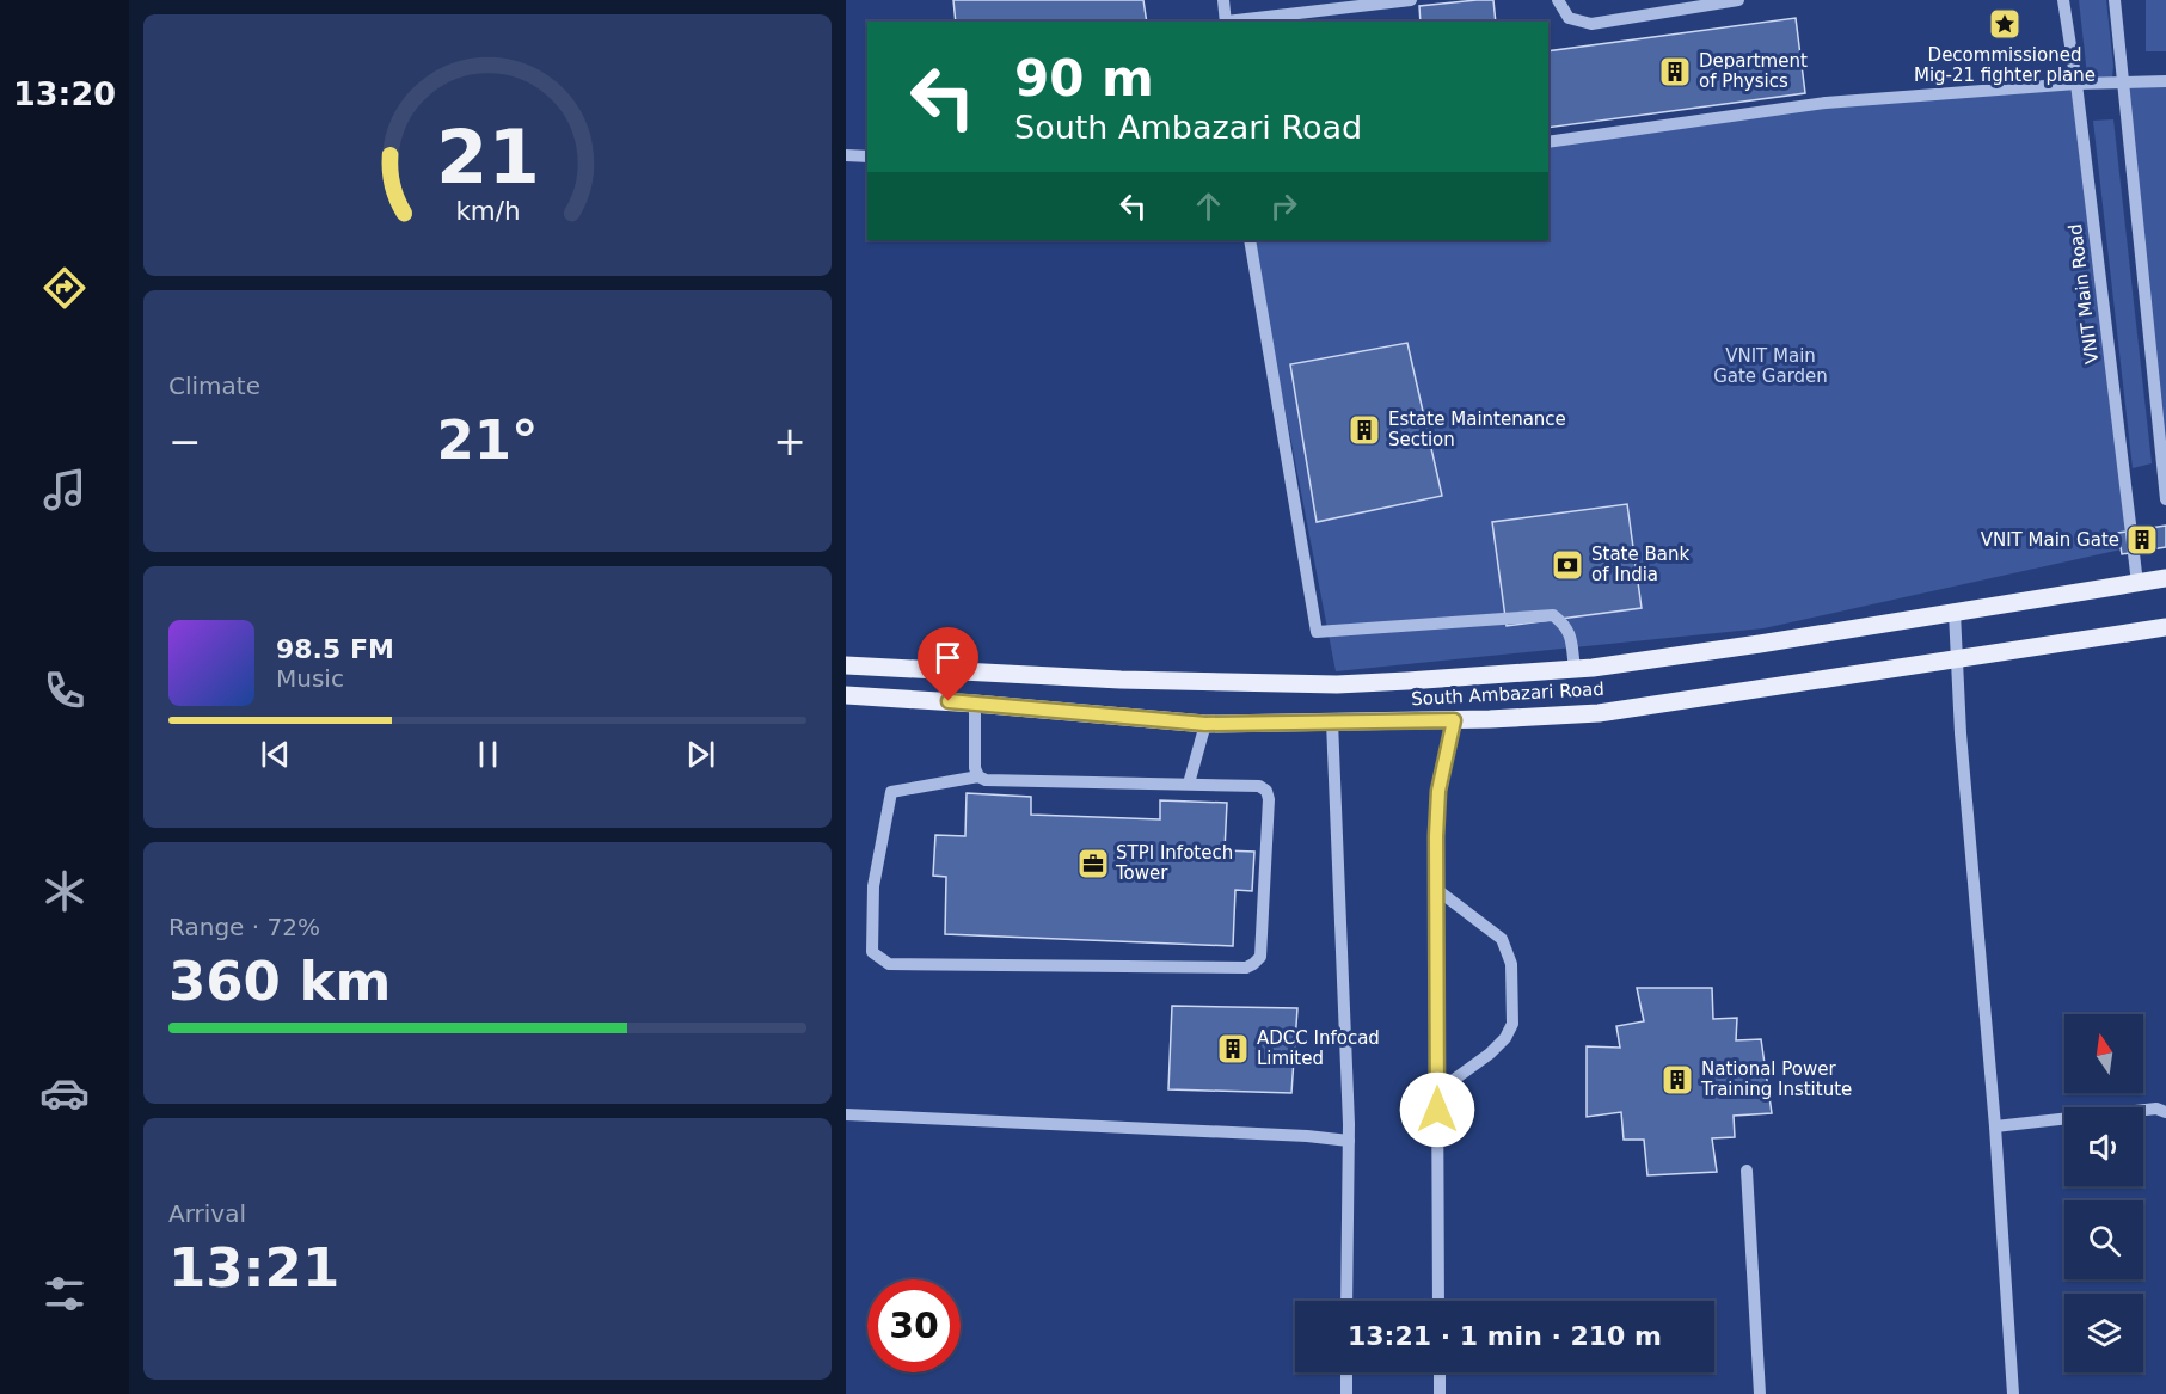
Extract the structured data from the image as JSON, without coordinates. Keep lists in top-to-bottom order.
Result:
{
  "streets": {
    "main road": ["South Ambazari Road"],
    "street": ["VNIT Main Road"]
  },
  "parks": ["VNIT Main Gate Garden"],
  "places": {
    "place": ["Decommissioned Mig-21 fighter plane"],
    "building": [
      "Department of Physics",
      "Estate Maintenance Section",
      "VNIT Main Gate",
      "ADCC Infocad Limited",
      "National Power Training Institute"
    ],
    "bank": ["State Bank of India"],
    "office": ["STPI Infotech Tower"]
  },
  "north": "top",
  "page": {
    "tabs": "13:20",
    "turn": ["90 m", "South Ambazari Road"],
    "tile": [
      "Climate",
      ["Range · 72%", "360 km"],
      ["Arrival", "13:21"]
    ],
    "heat": ["−", "21°", "+"],
    "song": ["98.5 FM", "Music"],
    "limit": "30",
    "trip": "13:21 · 1 min · 210 m",
    "gauge": ["21", "km/h"]
  }
}
